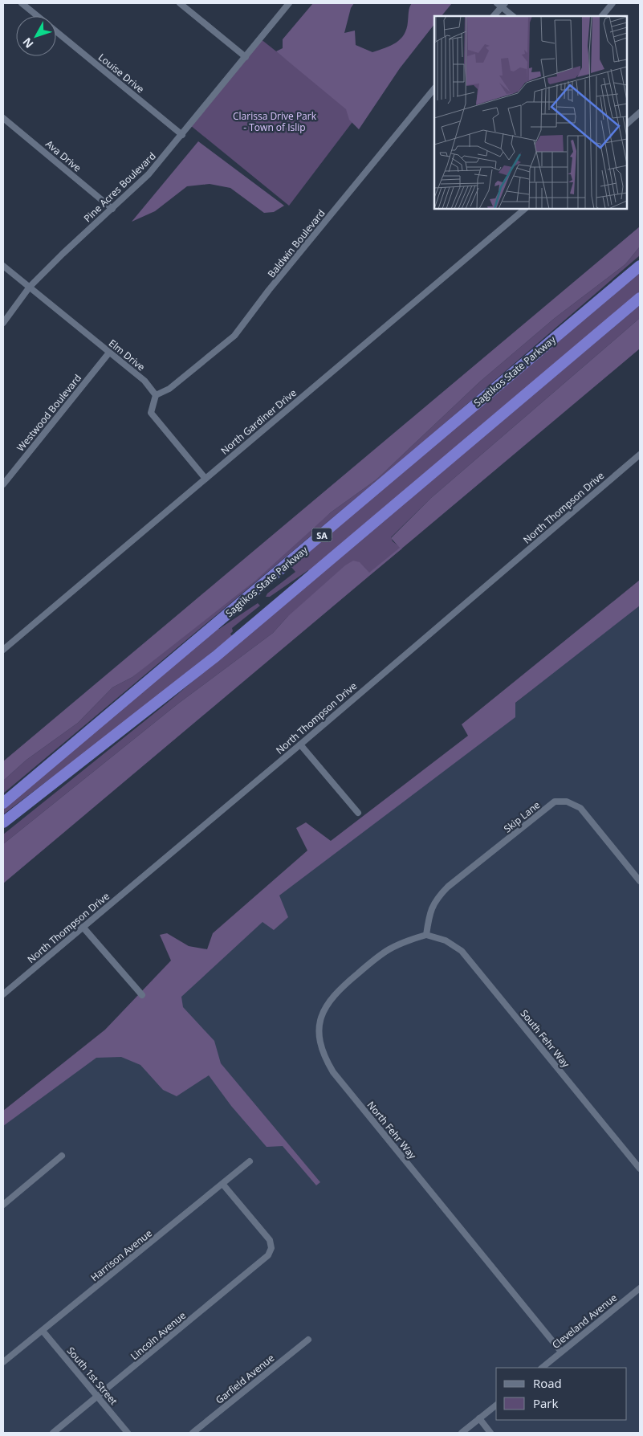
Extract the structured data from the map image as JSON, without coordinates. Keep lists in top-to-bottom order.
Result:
{
  "streets": {
    "highway": ["Sagtikos State Parkway", "SA"],
    "street": [
      "Louise Drive",
      "Ava Drive",
      "Pine Acres Boulevard",
      "Baldwin Boulevard",
      "Elm Drive",
      "Westwood Boulevard",
      "North Gardiner Drive",
      "North Thompson Drive",
      "Skip Lane",
      "South Fehr Way",
      "North Fehr Way",
      "Harrison Avenue",
      "Cleveland Avenue",
      "Lincoln Avenue",
      "South 1st Street",
      "Garfield Avenue"
    ]
  },
  "crossings": [
    ["Louise Drive", "Pine Acres Boulevard"],
    ["Ava Drive", "Pine Acres Boulevard"],
    ["Pine Acres Boulevard", "Elm Drive"],
    ["Baldwin Boulevard", "Elm Drive"],
    ["Elm Drive", "Westwood Boulevard"],
    ["Skip Lane", "South Fehr Way"],
    ["Skip Lane", "North Fehr Way"],
    ["South Fehr Way", "North Fehr Way"],
    ["North Fehr Way", "Cleveland Avenue"],
    ["Harrison Avenue", "Lincoln Avenue"],
    ["Harrison Avenue", "South 1st Street"],
    ["Lincoln Avenue", "South 1st Street"]
  ],
  "parks": ["Clarissa Drive Park - Town of Islip"],
  "legend": ["Road", "Park"],
  "north": "bottom left"
}
